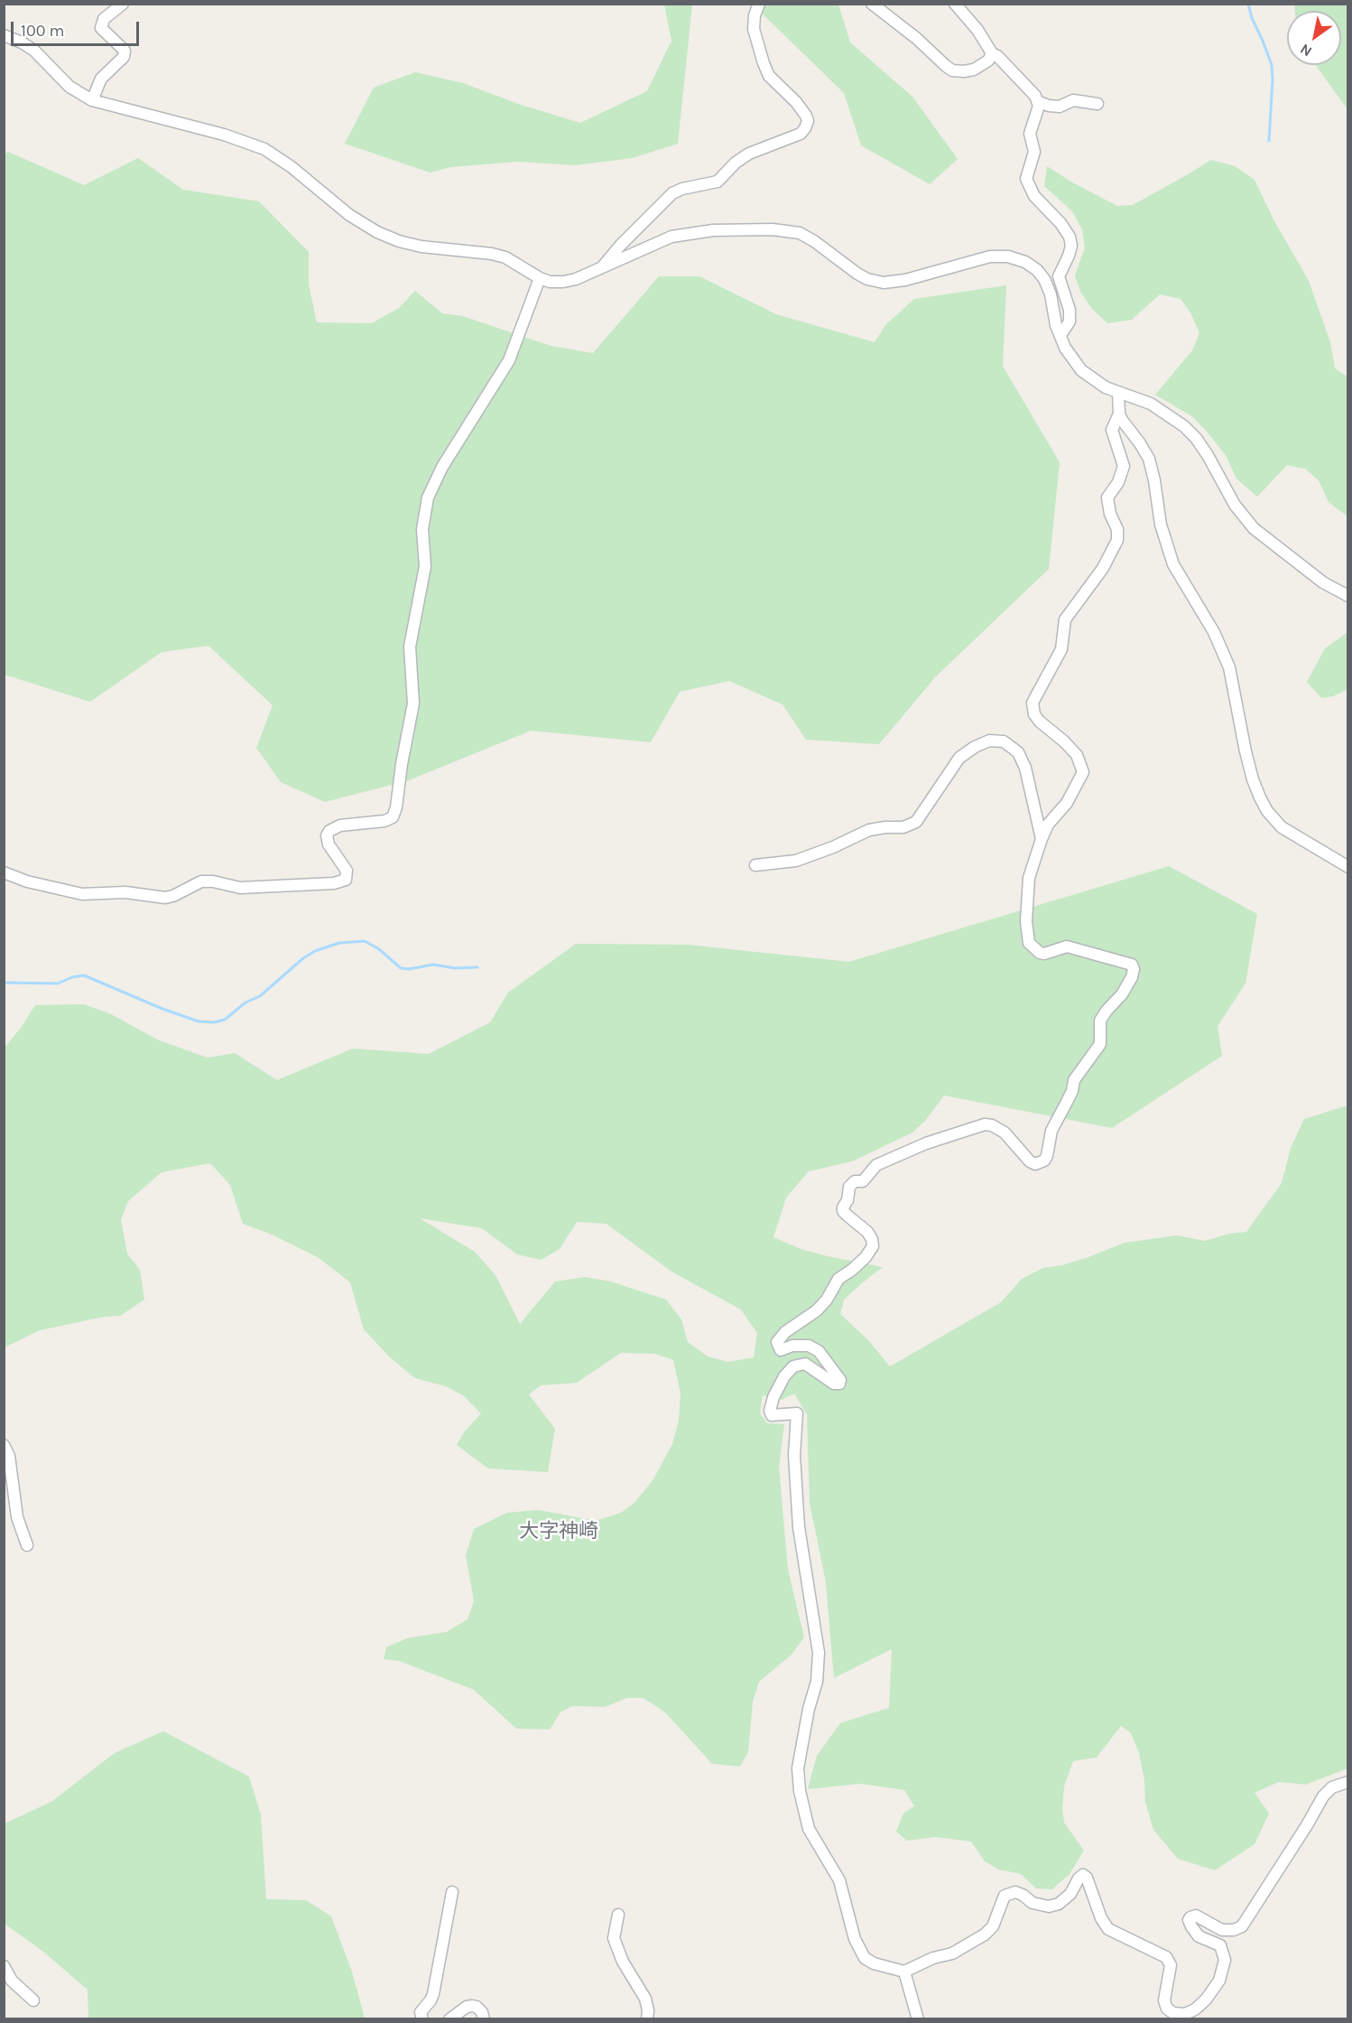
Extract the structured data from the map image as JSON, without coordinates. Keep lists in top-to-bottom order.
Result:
{
  "districts": ["大字神崎"],
  "scale_bar": "100 m",
  "north": "bottom left"
}
